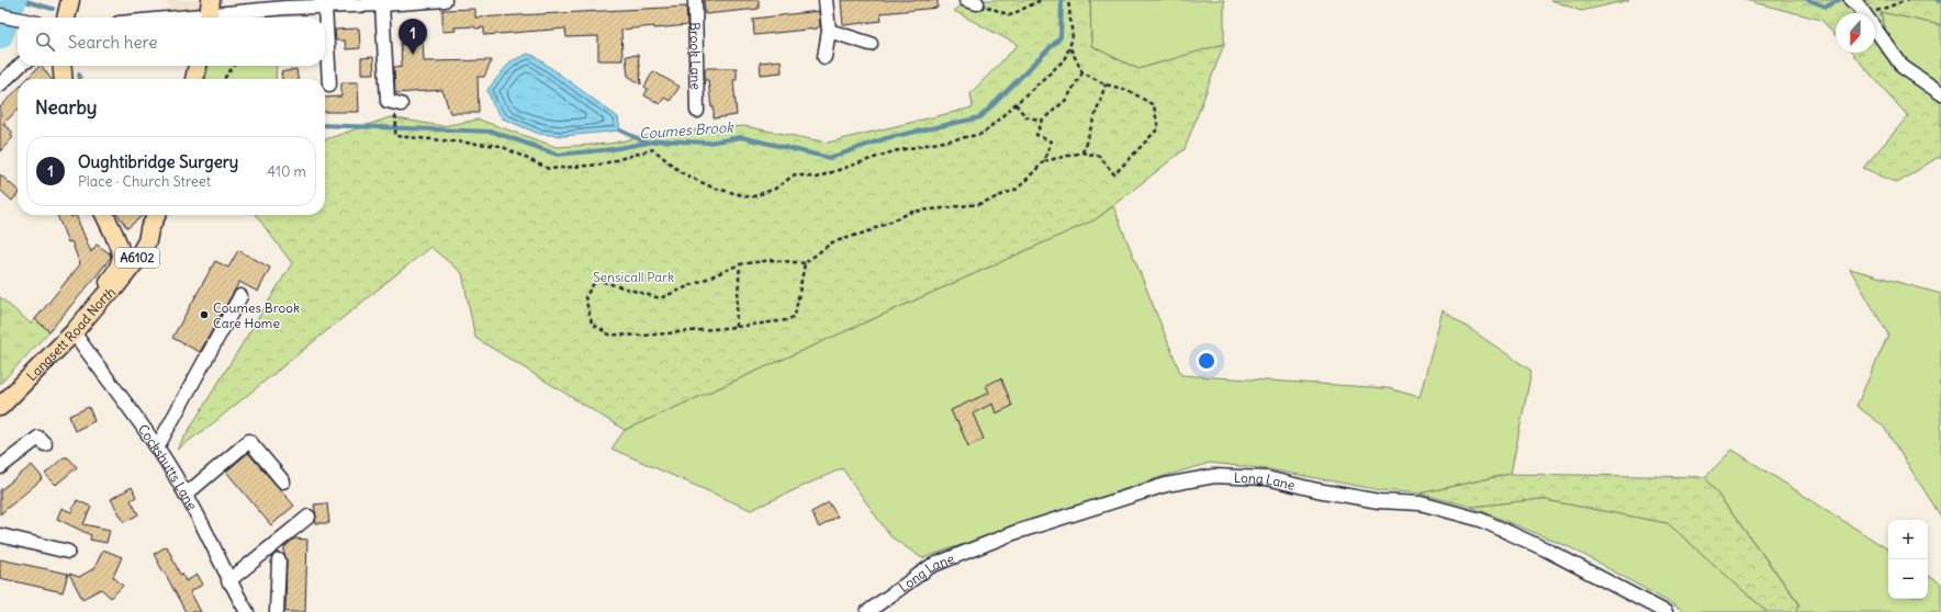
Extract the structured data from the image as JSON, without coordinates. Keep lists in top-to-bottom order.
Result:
{
  "streets": {
    "main road": ["A6102", "Langsett Road North"],
    "street": ["Brook Lane", "Cockshutts Lane", "Long Lane"]
  },
  "crossings": [
    ["A6102", "Langsett Road North"],
    ["Langsett Road North", "Cockshutts Lane"]
  ],
  "water": ["Coumes Brook"],
  "parks": ["Sensicall Park"],
  "places": ["Coumes Brook Care Home"],
  "north": "bottom",
  "page": {
    "search": "Search here",
    "pins": "1",
    "heading": "Nearby",
    "list": [
      {
        "mark": "1",
        "name": "Oughtibridge Surgery",
        "note": "Place · Church Street",
        "value": "410 m"
      }
    ],
    "map_buttons": ["+", "−"]
  }
}
